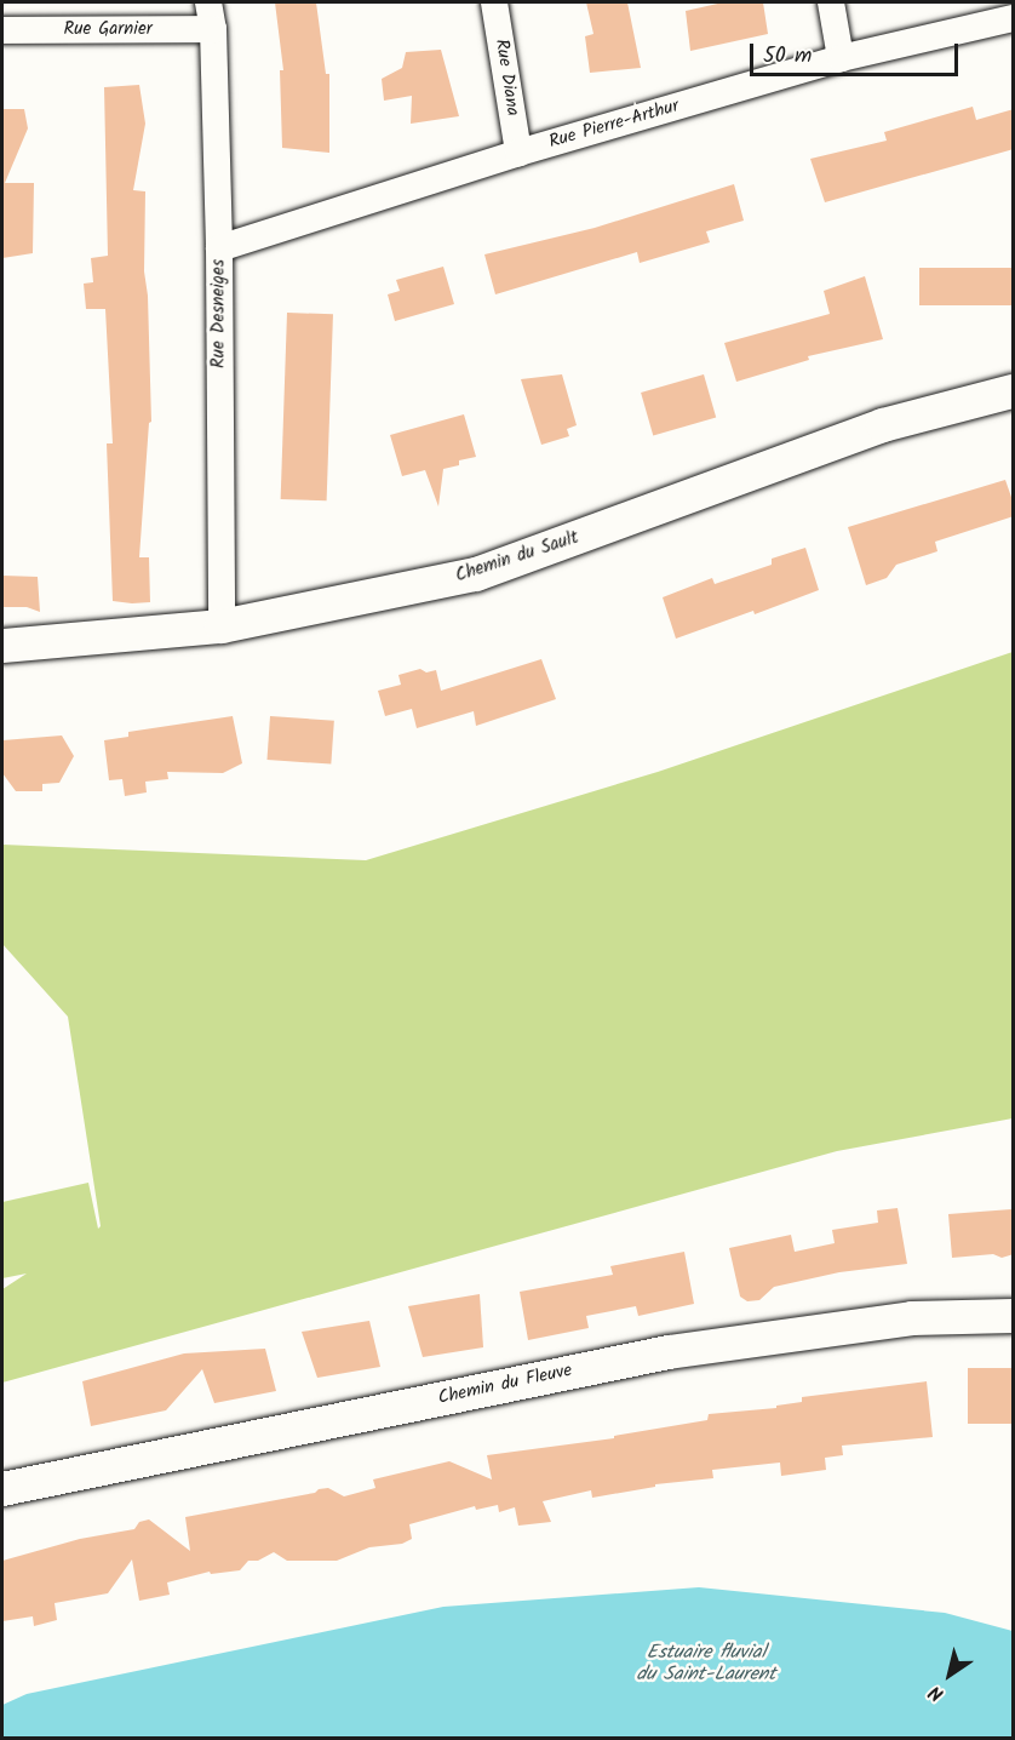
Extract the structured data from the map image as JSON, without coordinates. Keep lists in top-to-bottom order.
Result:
{
  "streets": {
    "street": [
      "Rue Garnier",
      "Rue Diana",
      "Rue Pierre-Arthur",
      "Rue Desneiges",
      "Chemin du Sault",
      "Chemin du Fleuve"
    ]
  },
  "crossings": [
    ["Rue Garnier", "Rue Desneiges"],
    ["Rue Diana", "Rue Pierre-Arthur"],
    ["Rue Pierre-Arthur", "Rue Desneiges"],
    ["Rue Desneiges", "Chemin du Sault"]
  ],
  "water": ["Estuaire fluvial du Saint-Laurent"],
  "scale_bar": "50 m",
  "north": "bottom left"
}
